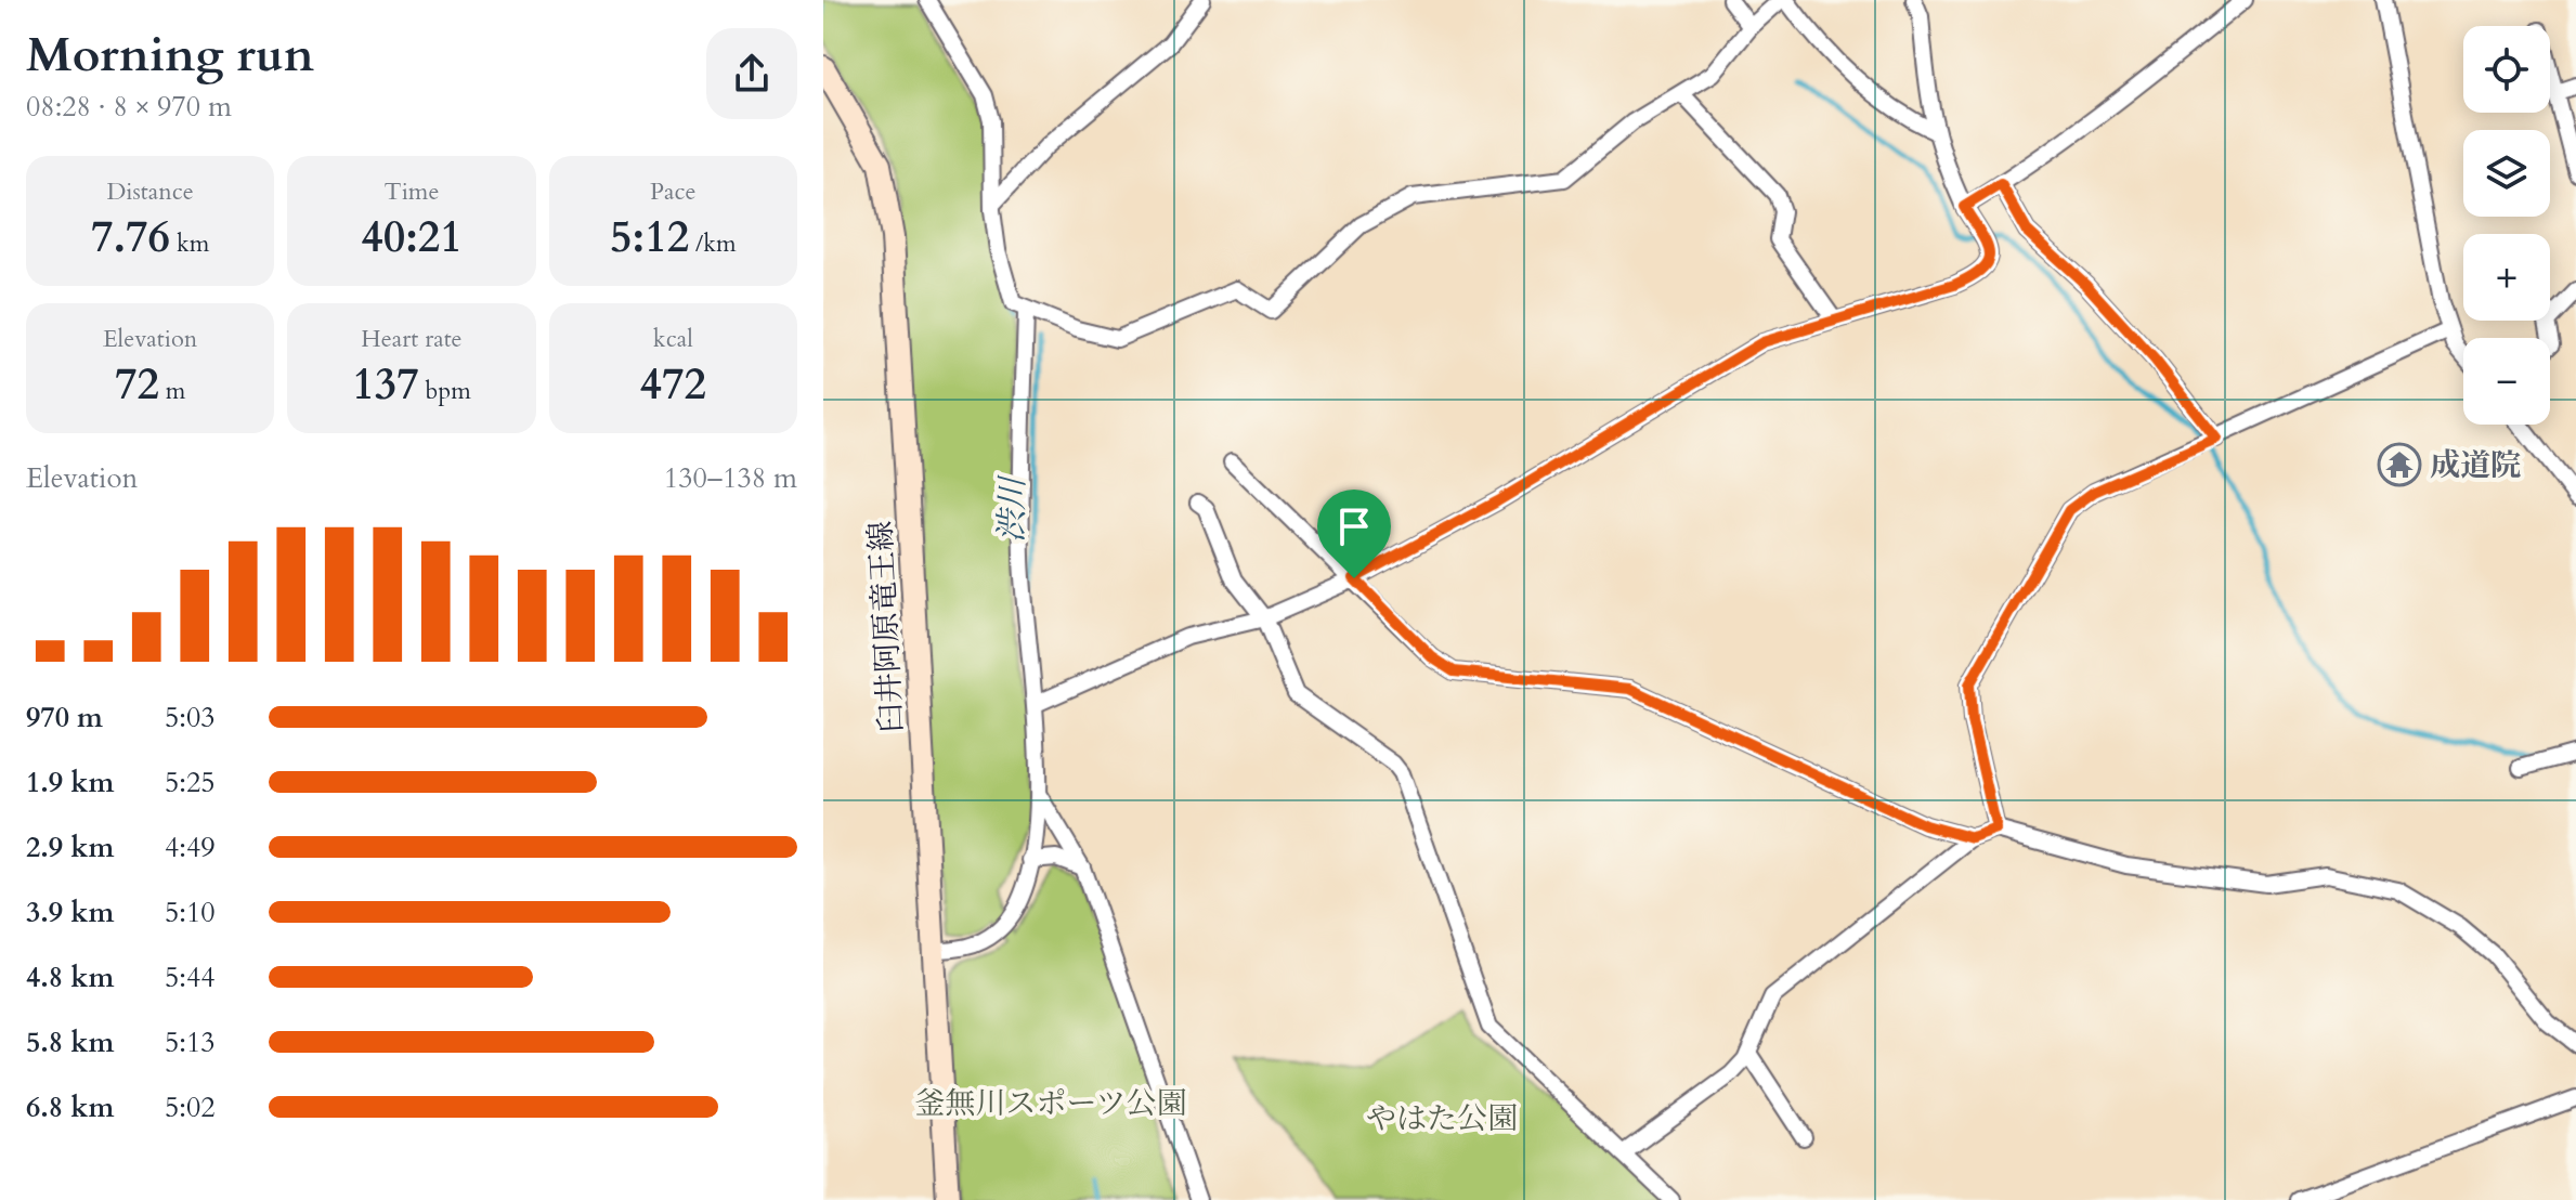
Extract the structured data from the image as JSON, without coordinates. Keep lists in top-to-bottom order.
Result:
{
  "streets": {
    "main road": ["臼井阿原竜王線"]
  },
  "water": ["渋川"],
  "parks": ["釜無川スポーツ公園", "やはた公園"],
  "places": {
    "temple": ["成道院"]
  },
  "page": {
    "heading": ["Morning run", "08:28 · 8 × 970 m"],
    "map_buttons": ["+", "−"],
    "stats": [
      ["Distance", "7.76 km"],
      ["Time", "40:21"],
      ["Pace", "5:12 /km"],
      ["Elevation", "72 m"],
      ["Heart rate", "137 bpm"],
      ["kcal", "472"]
    ],
    "chart": ["Elevation", "130–138 m"],
    "list": [
      {
        "name": "970 m",
        "note": "5:03"
      },
      {
        "name": "1.9 km",
        "note": "5:25"
      },
      {
        "name": "2.9 km",
        "note": "4:49"
      },
      {
        "name": "3.9 km",
        "note": "5:10"
      },
      {
        "name": "4.8 km",
        "note": "5:44"
      },
      {
        "name": "5.8 km",
        "note": "5:13"
      },
      {
        "name": "6.8 km",
        "note": "5:02"
      }
    ]
  }
}
